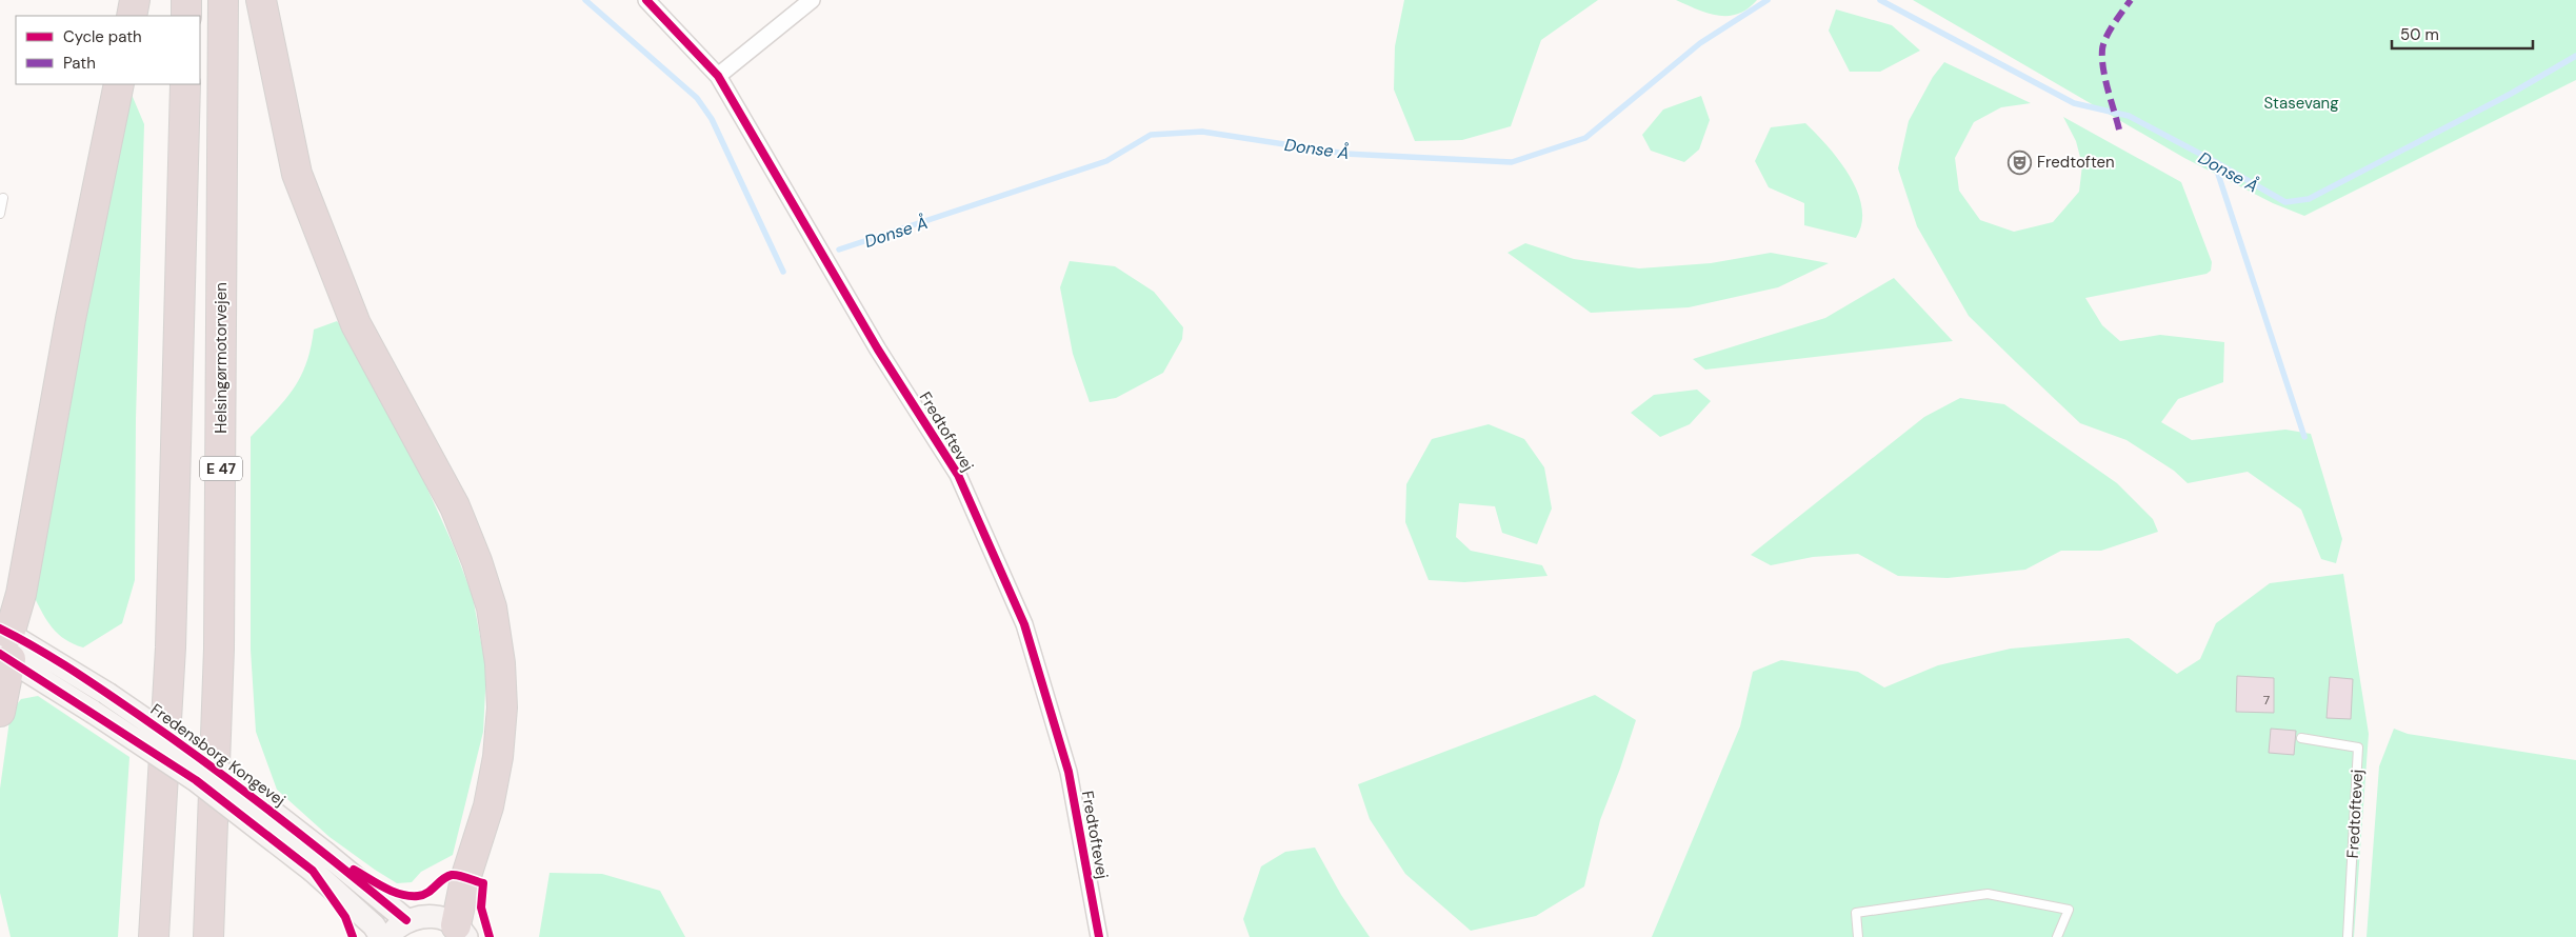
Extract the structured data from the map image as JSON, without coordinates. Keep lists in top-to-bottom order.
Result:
{
  "streets": {
    "highway": ["Helsingørmotorvejen", "E 47"],
    "street": ["Fredtoftevej", "Fredensborg Kongevej"]
  },
  "water": ["Donse Å"],
  "parks": ["Stasevang"],
  "places": {
    "theatre": ["Fredtoften"]
  },
  "house_numbers": ["7"],
  "legend": ["Cycle path", "Path"],
  "scale_bar": "50 m"
}
